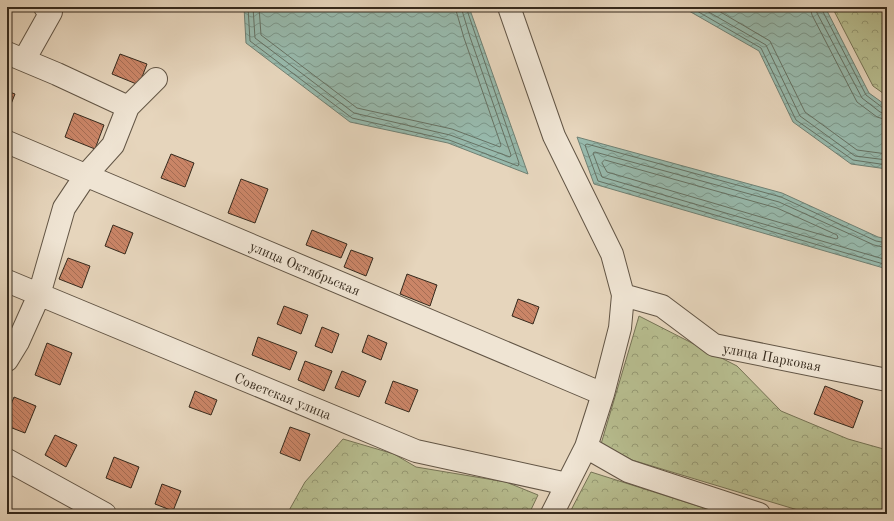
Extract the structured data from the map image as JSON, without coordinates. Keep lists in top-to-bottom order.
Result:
{
  "streets": {
    "street": ["улица Октябрьская", "улица Парковая", "Советская улица"]
  }
}
